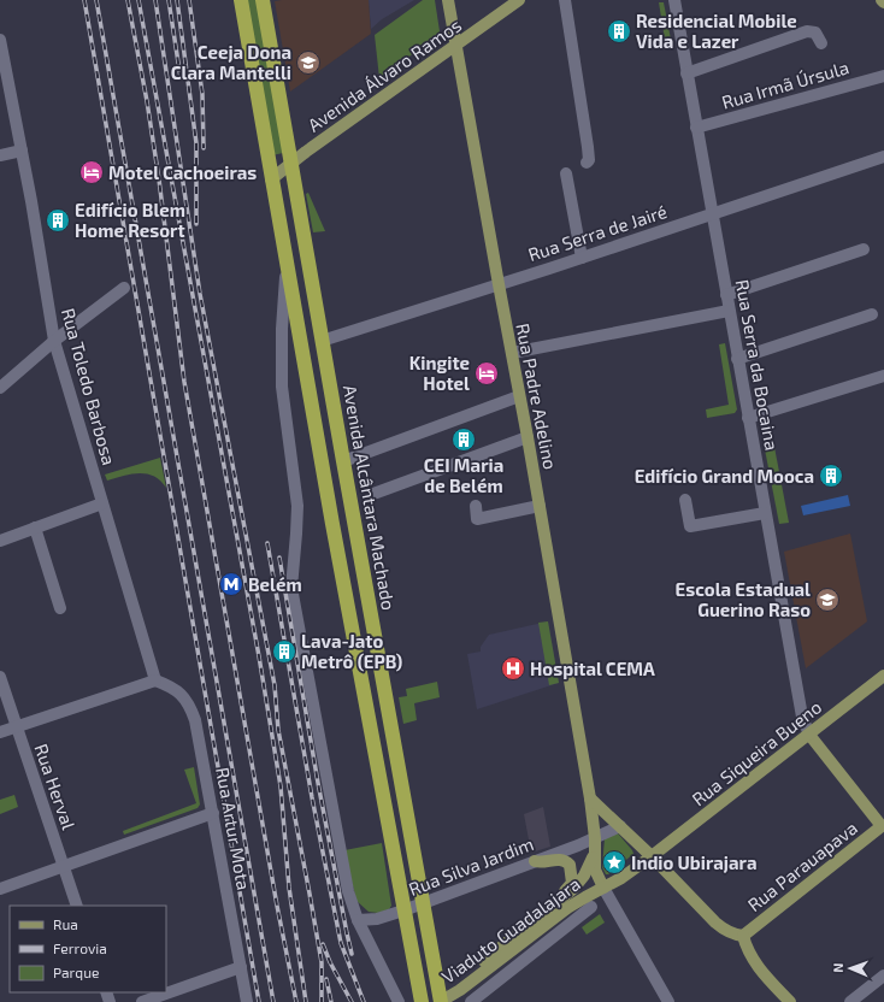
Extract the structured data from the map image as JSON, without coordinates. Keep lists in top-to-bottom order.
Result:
{
  "streets": {
    "highway": ["Avenida Alcântara Machado"],
    "main road": [
      "Avenida Álvaro Ramos",
      "Rua Padre Adelino",
      "Rua Siqueira Bueno",
      "Rua Parauapava",
      "Viaduto Guadalajara"
    ],
    "street": [
      "Rua Irmã Úrsula",
      "Rua Serra de Jairé",
      "Rua Serra da Bocaina",
      "Rua Toledo Barbosa",
      "Rua Herval",
      "Rua Artur Mota",
      "Rua Silva Jardim"
    ]
  },
  "crossings": [
    ["Avenida Álvaro Ramos", "Rua Padre Adelino"],
    ["Avenida Álvaro Ramos", "Avenida Alcântara Machado"],
    ["Rua Irmã Úrsula", "Rua Serra da Bocaina"],
    ["Rua Serra de Jairé", "Rua Serra da Bocaina"],
    ["Rua Serra de Jairé", "Rua Padre Adelino"],
    ["Rua Serra de Jairé", "Avenida Alcântara Machado"],
    ["Rua Serra da Bocaina", "Rua Siqueira Bueno"],
    ["Rua Toledo Barbosa", "Rua Artur Mota"],
    ["Rua Padre Adelino", "Rua Silva Jardim"],
    ["Rua Padre Adelino", "Viaduto Guadalajara"],
    ["Avenida Alcântara Machado", "Rua Silva Jardim"],
    ["Avenida Alcântara Machado", "Viaduto Guadalajara"],
    ["Rua Siqueira Bueno", "Viaduto Guadalajara"]
  ],
  "places": {
    "building": [
      "Residencial Mobile Vida e Lazer",
      "Edifício Blem Home Resort",
      "CEI Maria de Belém",
      "Edifício Grand Mooca",
      "Lava-Jato Metrô (EPB)"
    ],
    "school or university": ["Ceeja Dona Clara Mantelli", "Escola Estadual Guerino Raso"],
    "hotel": ["Motel Cachoeiras", "Kingite Hotel"],
    "metro station": ["Belém"],
    "hospital": ["Hospital CEMA"],
    "place": ["Indio Ubirajara"]
  },
  "legend": ["Rua", "Ferrovia", "Parque"],
  "north": "left"
}
